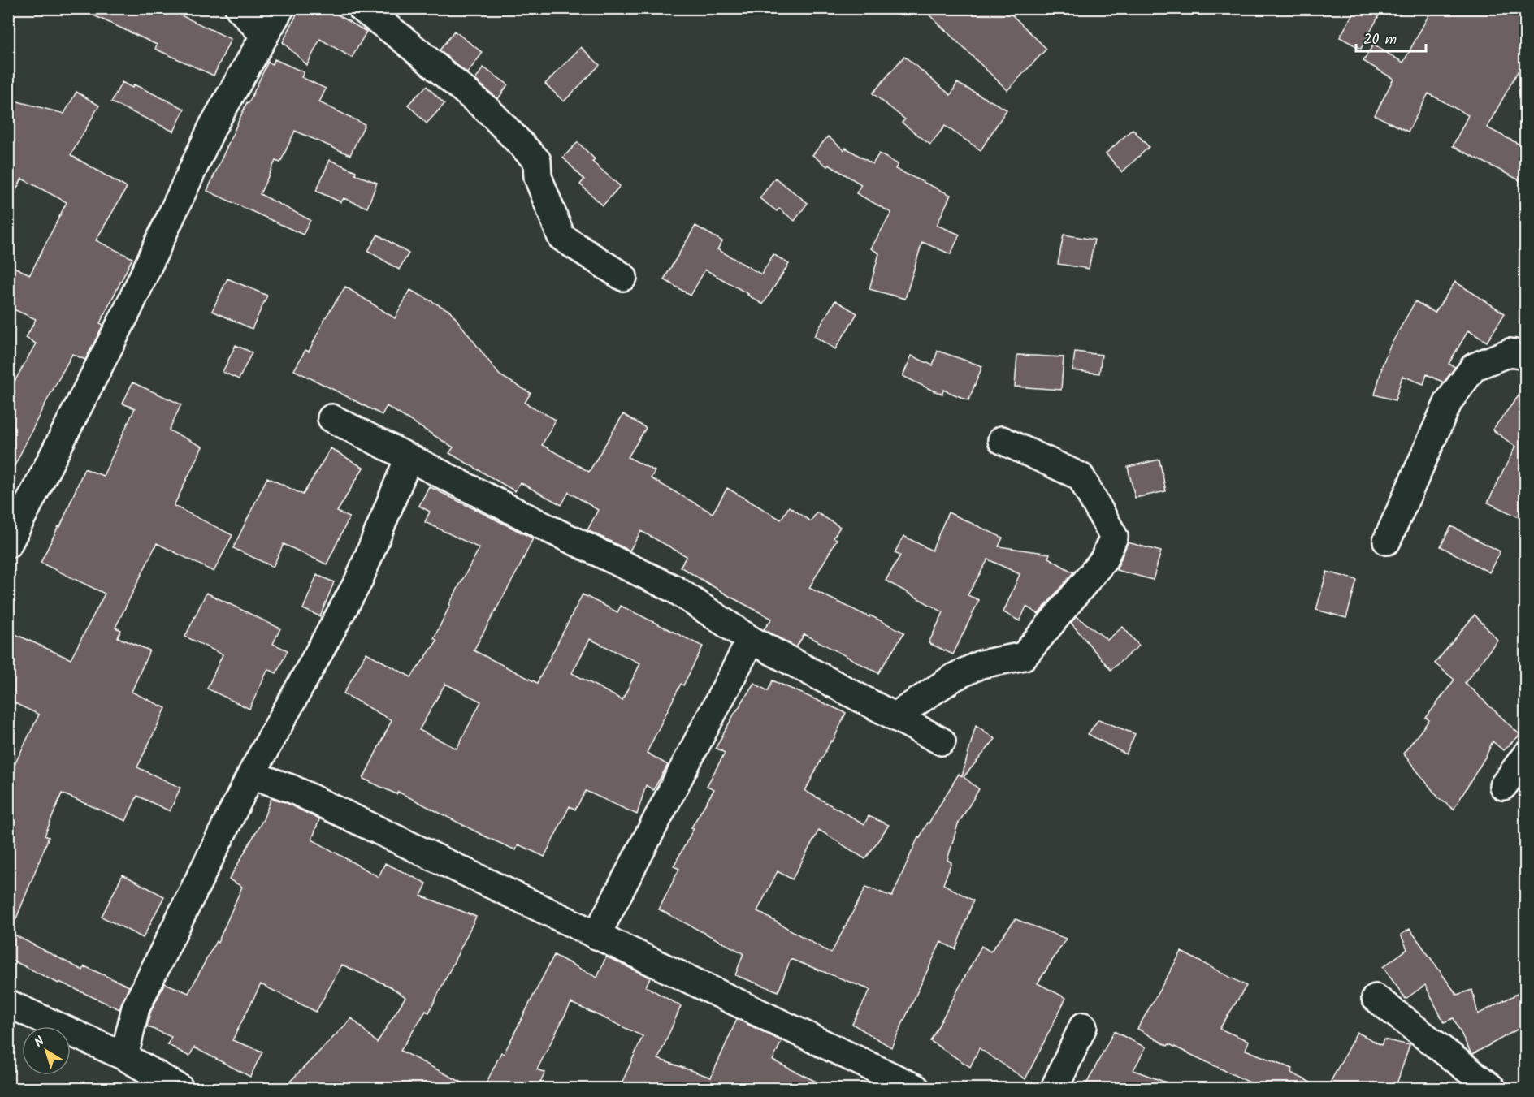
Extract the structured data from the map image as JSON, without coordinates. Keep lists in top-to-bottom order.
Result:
{
  "scale_bar": "20 m",
  "north": "top left"
}
